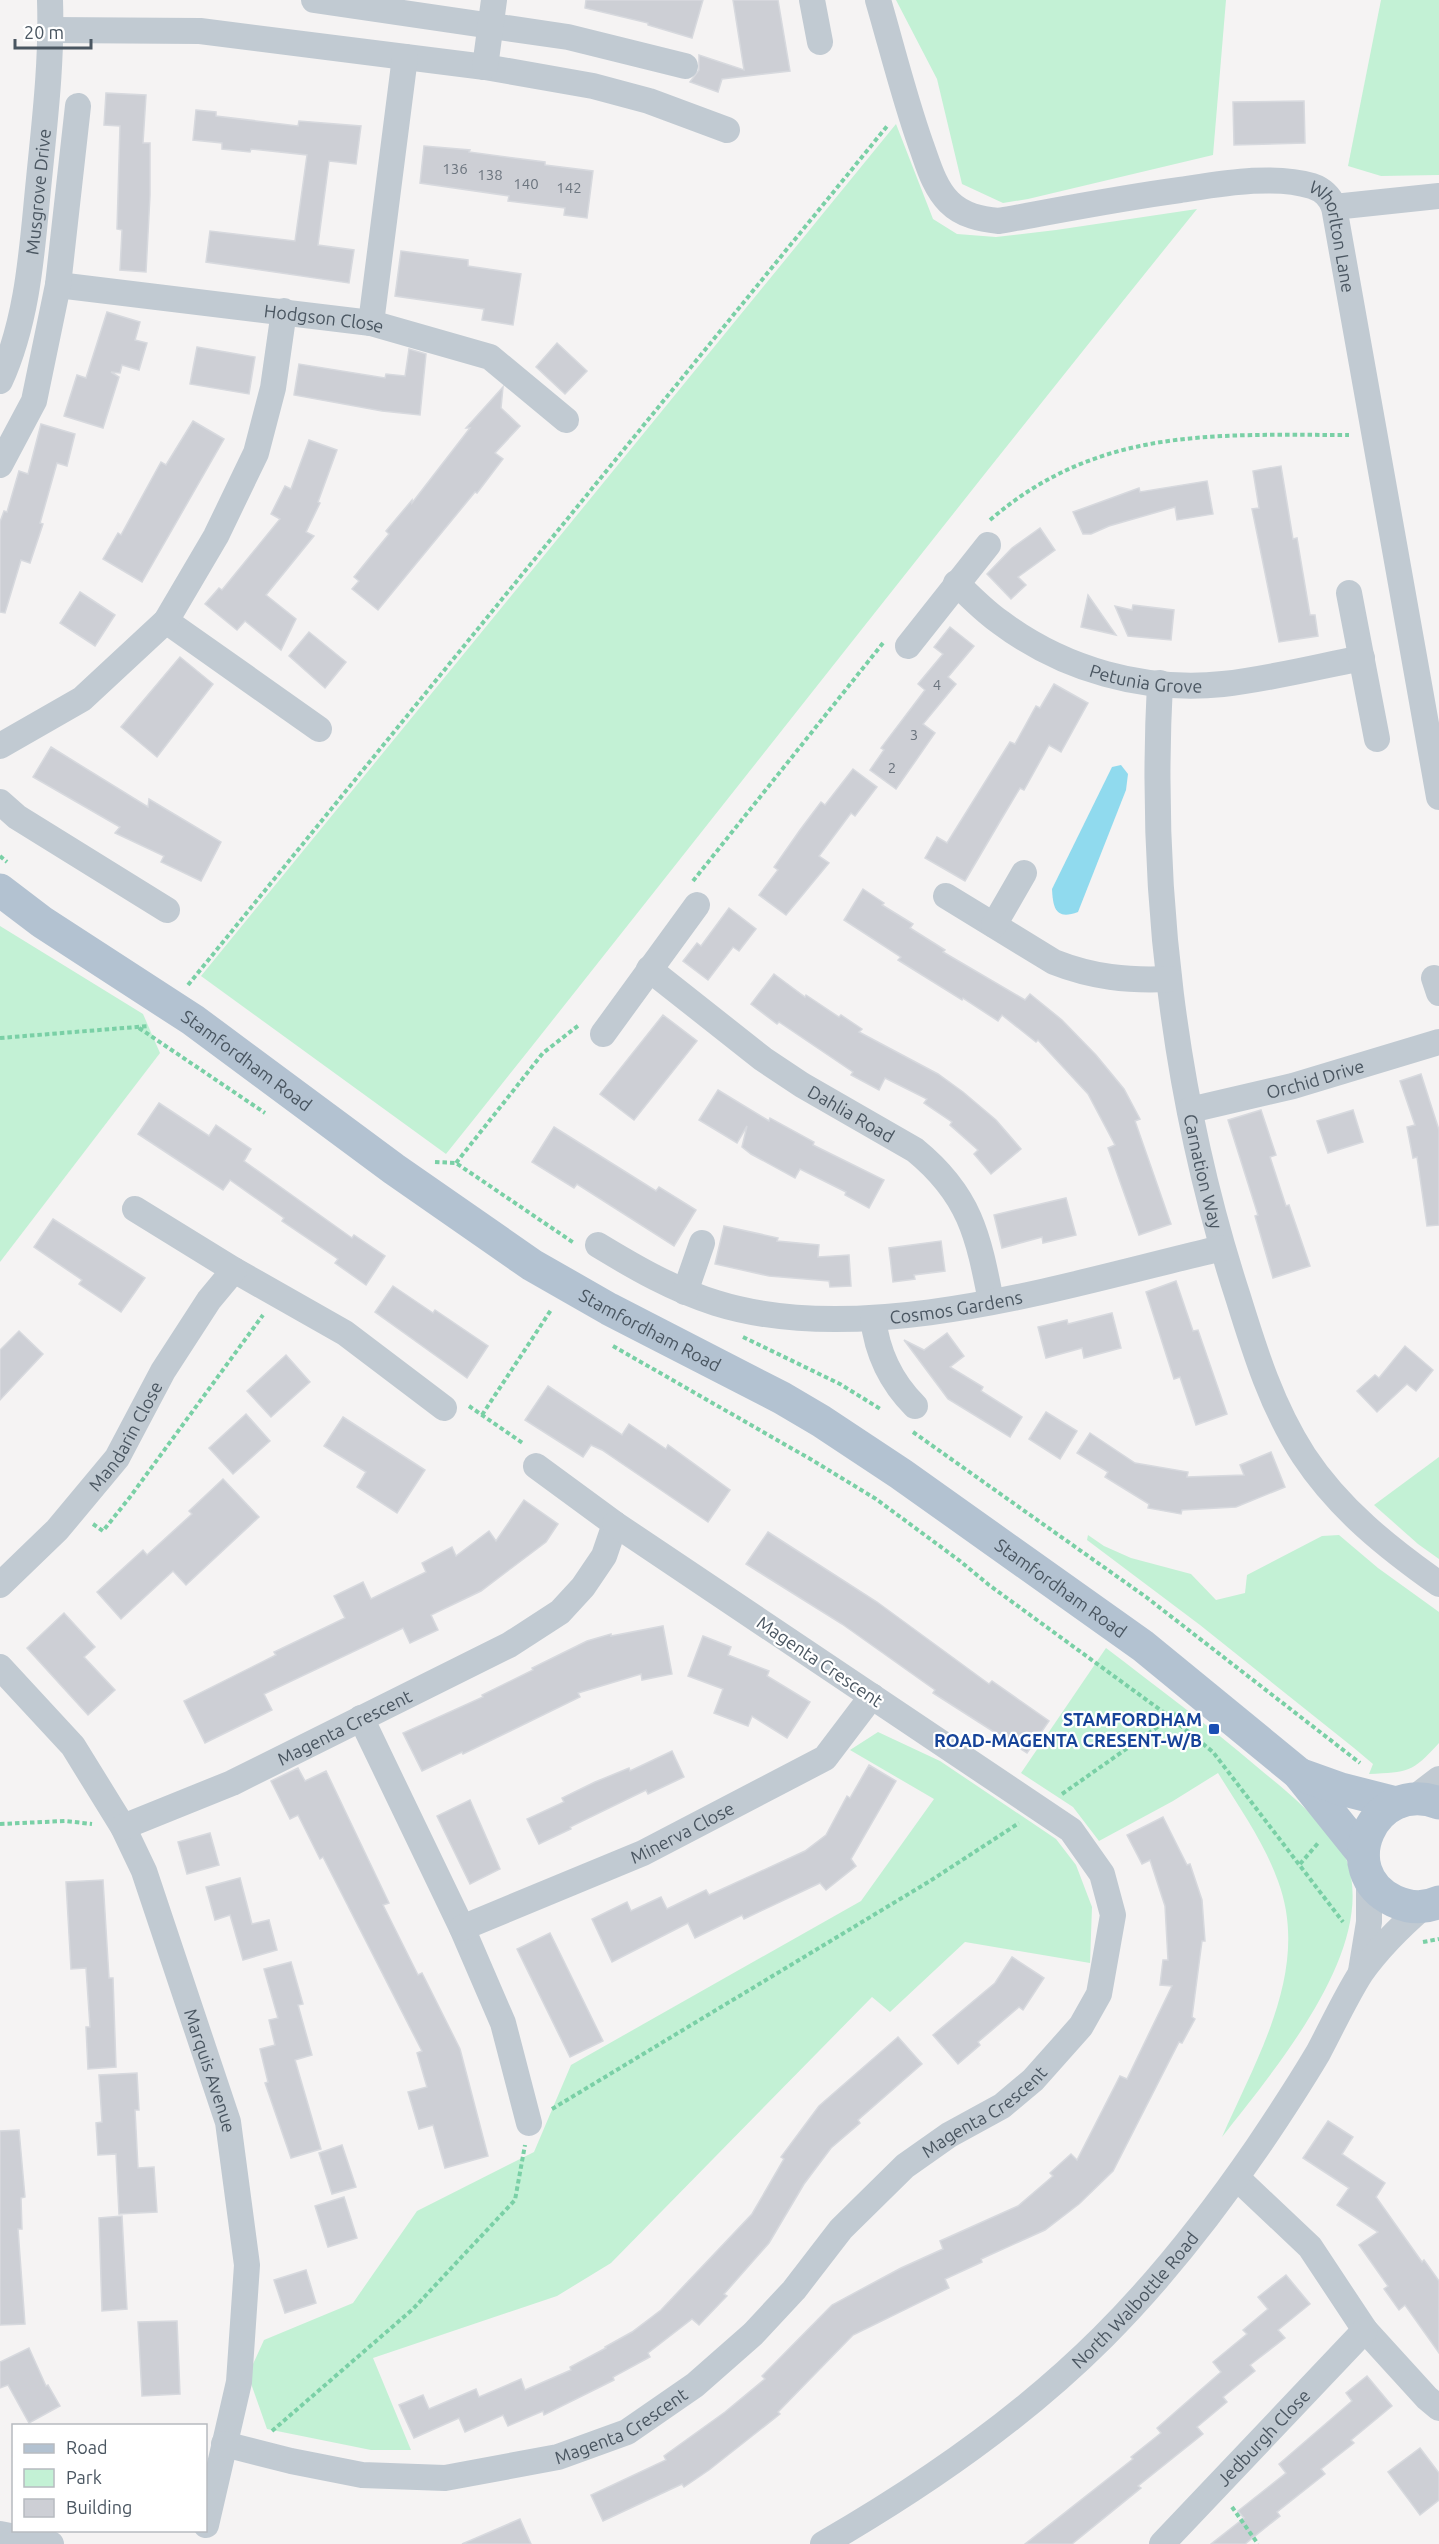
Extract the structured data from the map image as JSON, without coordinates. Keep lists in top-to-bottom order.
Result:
{
  "streets": {
    "main road": ["Stamfordham Road"],
    "street": [
      "Musgrove Drive",
      "Whorlton Lane",
      "Hodgson Close",
      "Petunia Grove",
      "Orchid Drive",
      "Dahlia Road",
      "Carnation Way",
      "Cosmos Gardens",
      "Mandarin Close",
      "Magenta Crescent",
      "Minerva Close",
      "Marquis Avenue",
      "North Walbottle Road",
      "Jedburgh Close"
    ]
  },
  "crossings": [
    ["Petunia Grove", "Carnation Way"],
    ["Stamfordham Road", "North Walbottle Road"],
    ["Orchid Drive", "Carnation Way"],
    ["Dahlia Road", "Cosmos Gardens"],
    ["Carnation Way", "Cosmos Gardens"],
    ["Magenta Crescent", "Minerva Close"],
    ["Magenta Crescent", "Marquis Avenue"]
  ],
  "places": {
    "transit": ["STAMFORDHAM ROAD-MAGENTA CRESENT-W/B"]
  },
  "house_numbers": [
    "136",
    "138",
    "140",
    "142",
    "4",
    "3",
    "2"
  ],
  "legend": ["Road", "Park", "Building"],
  "scale_bar": "20 m"
}
